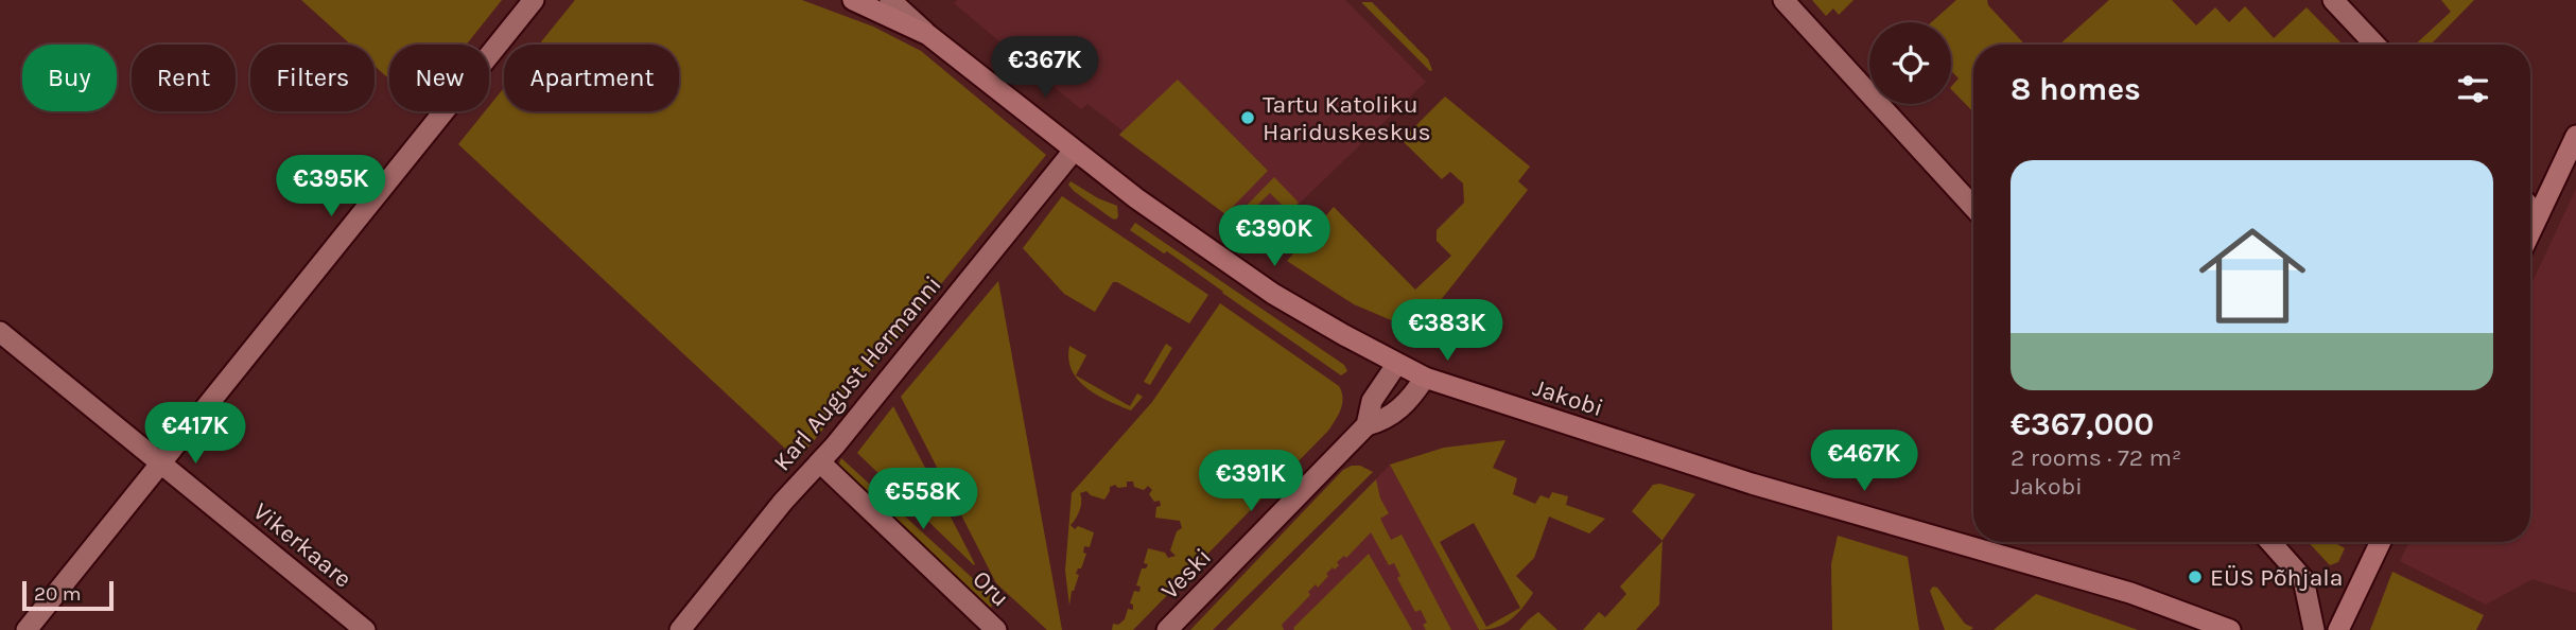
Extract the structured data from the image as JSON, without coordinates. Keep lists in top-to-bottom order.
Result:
{
  "streets": {
    "main road": ["Jakobi"],
    "street": [
      "Karl August Hermanni",
      "Vikerkaare",
      "Veski",
      "Oru"
    ]
  },
  "crossings": [
    ["Karl August Hermanni", "Jakobi"],
    ["Karl August Hermanni", "Oru"],
    ["Jakobi", "Veski"]
  ],
  "places": ["Tartu Katoliku Hariduskeskus", "EÜS Põhjala"],
  "scale_bar": "20 m",
  "page": {
    "price": [
      "€367K",
      "€395K",
      "€390K",
      "€383K",
      "€417K",
      "€467K",
      "€391K",
      "€558K"
    ],
    "chip": [
      "Buy",
      "Rent",
      "Filters",
      "New",
      "Apartment"
    ],
    "heading": "8 homes",
    "list": [
      {
        "name": "€367,000",
        "note": "2 rooms · 72 m² · Jakobi"
      }
    ],
    "scale": "20 m"
  }
}
